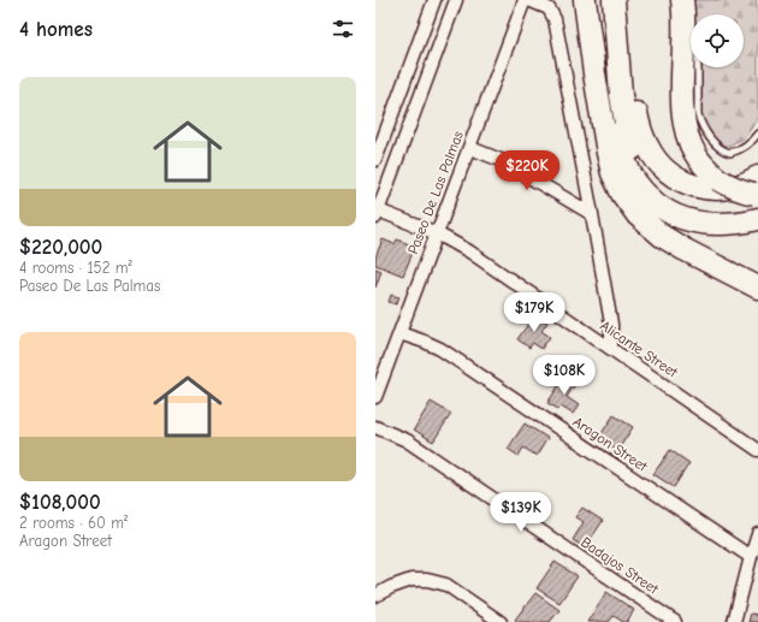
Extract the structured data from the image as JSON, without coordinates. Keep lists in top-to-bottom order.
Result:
{
  "streets": {
    "street": [
      "Paseo De Las Palmas",
      "Alicante Street",
      "Aragon Street",
      "Badajos Street"
    ]
  },
  "crossings": [
    ["Paseo De Las Palmas", "Alicante Street"],
    ["Paseo De Las Palmas", "Aragon Street"]
  ],
  "page": {
    "heading": "4 homes",
    "list": [
      {
        "name": "$220,000",
        "note": "4 rooms · 152 m² · Paseo De Las Palmas"
      },
      {
        "name": "$108,000",
        "note": "2 rooms · 60 m² · Aragon Street"
      }
    ],
    "price": [
      "$220K",
      "$179K",
      "$108K",
      "$139K"
    ]
  }
}
